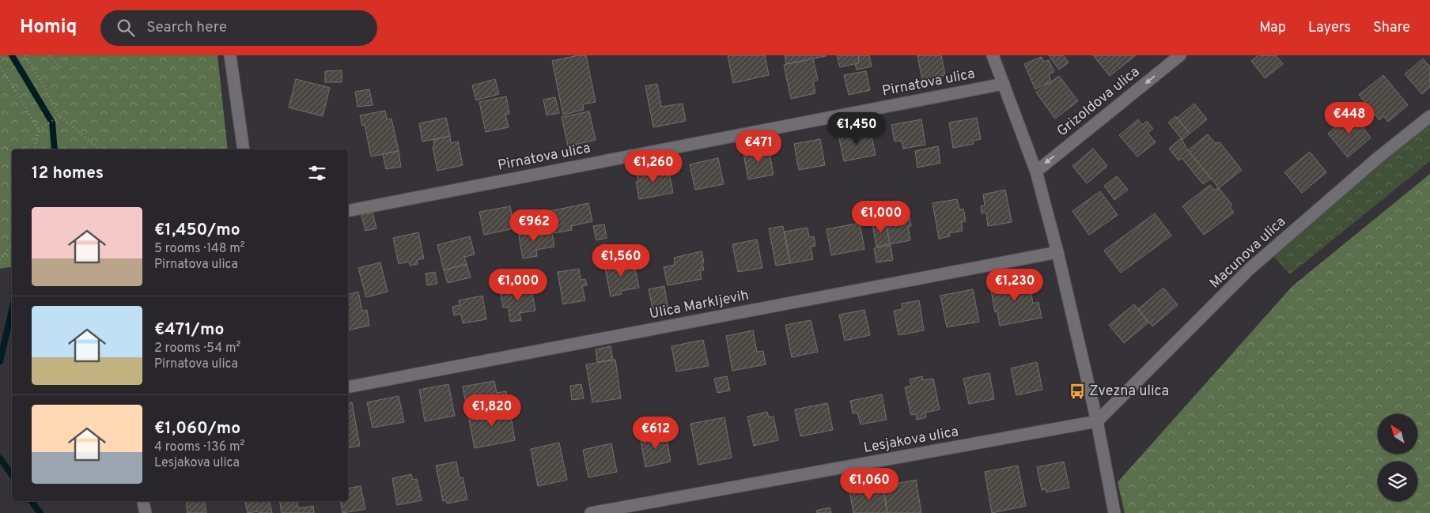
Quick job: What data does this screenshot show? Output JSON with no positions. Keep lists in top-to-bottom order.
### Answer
{
  "streets": {
    "street": [
      "Pirnatova ulica",
      "Grizoldova ulica",
      "Macunova ulica",
      "Ulica Markljevih",
      "Lesjakova ulica"
    ]
  },
  "crossings": [
    ["Macunova ulica", "Lesjakova ulica"]
  ],
  "one_way": ["Grizoldova ulica"],
  "places": {
    "bus stop": ["Zvezna ulica"]
  },
  "north": "top left",
  "page": {
    "header": "Homiq",
    "search": "Search here",
    "nav": ["Map", "Layers", "Share"],
    "price": [
      "€448",
      "€1,450",
      "€471",
      "€1,260",
      "€1,000",
      "€962",
      "€1,560",
      "€1,000",
      "€1,230",
      "€1,820",
      "€612",
      "€1,060"
    ],
    "heading": "12 homes",
    "list": [
      {
        "name": "€1,450/mo",
        "note": "5 rooms · 148 m² · Pirnatova ulica"
      },
      {
        "name": "€471/mo",
        "note": "2 rooms · 54 m² · Pirnatova ulica"
      },
      {
        "name": "€1,060/mo",
        "note": "4 rooms · 136 m² · Lesjakova ulica"
      }
    ]
  }
}
